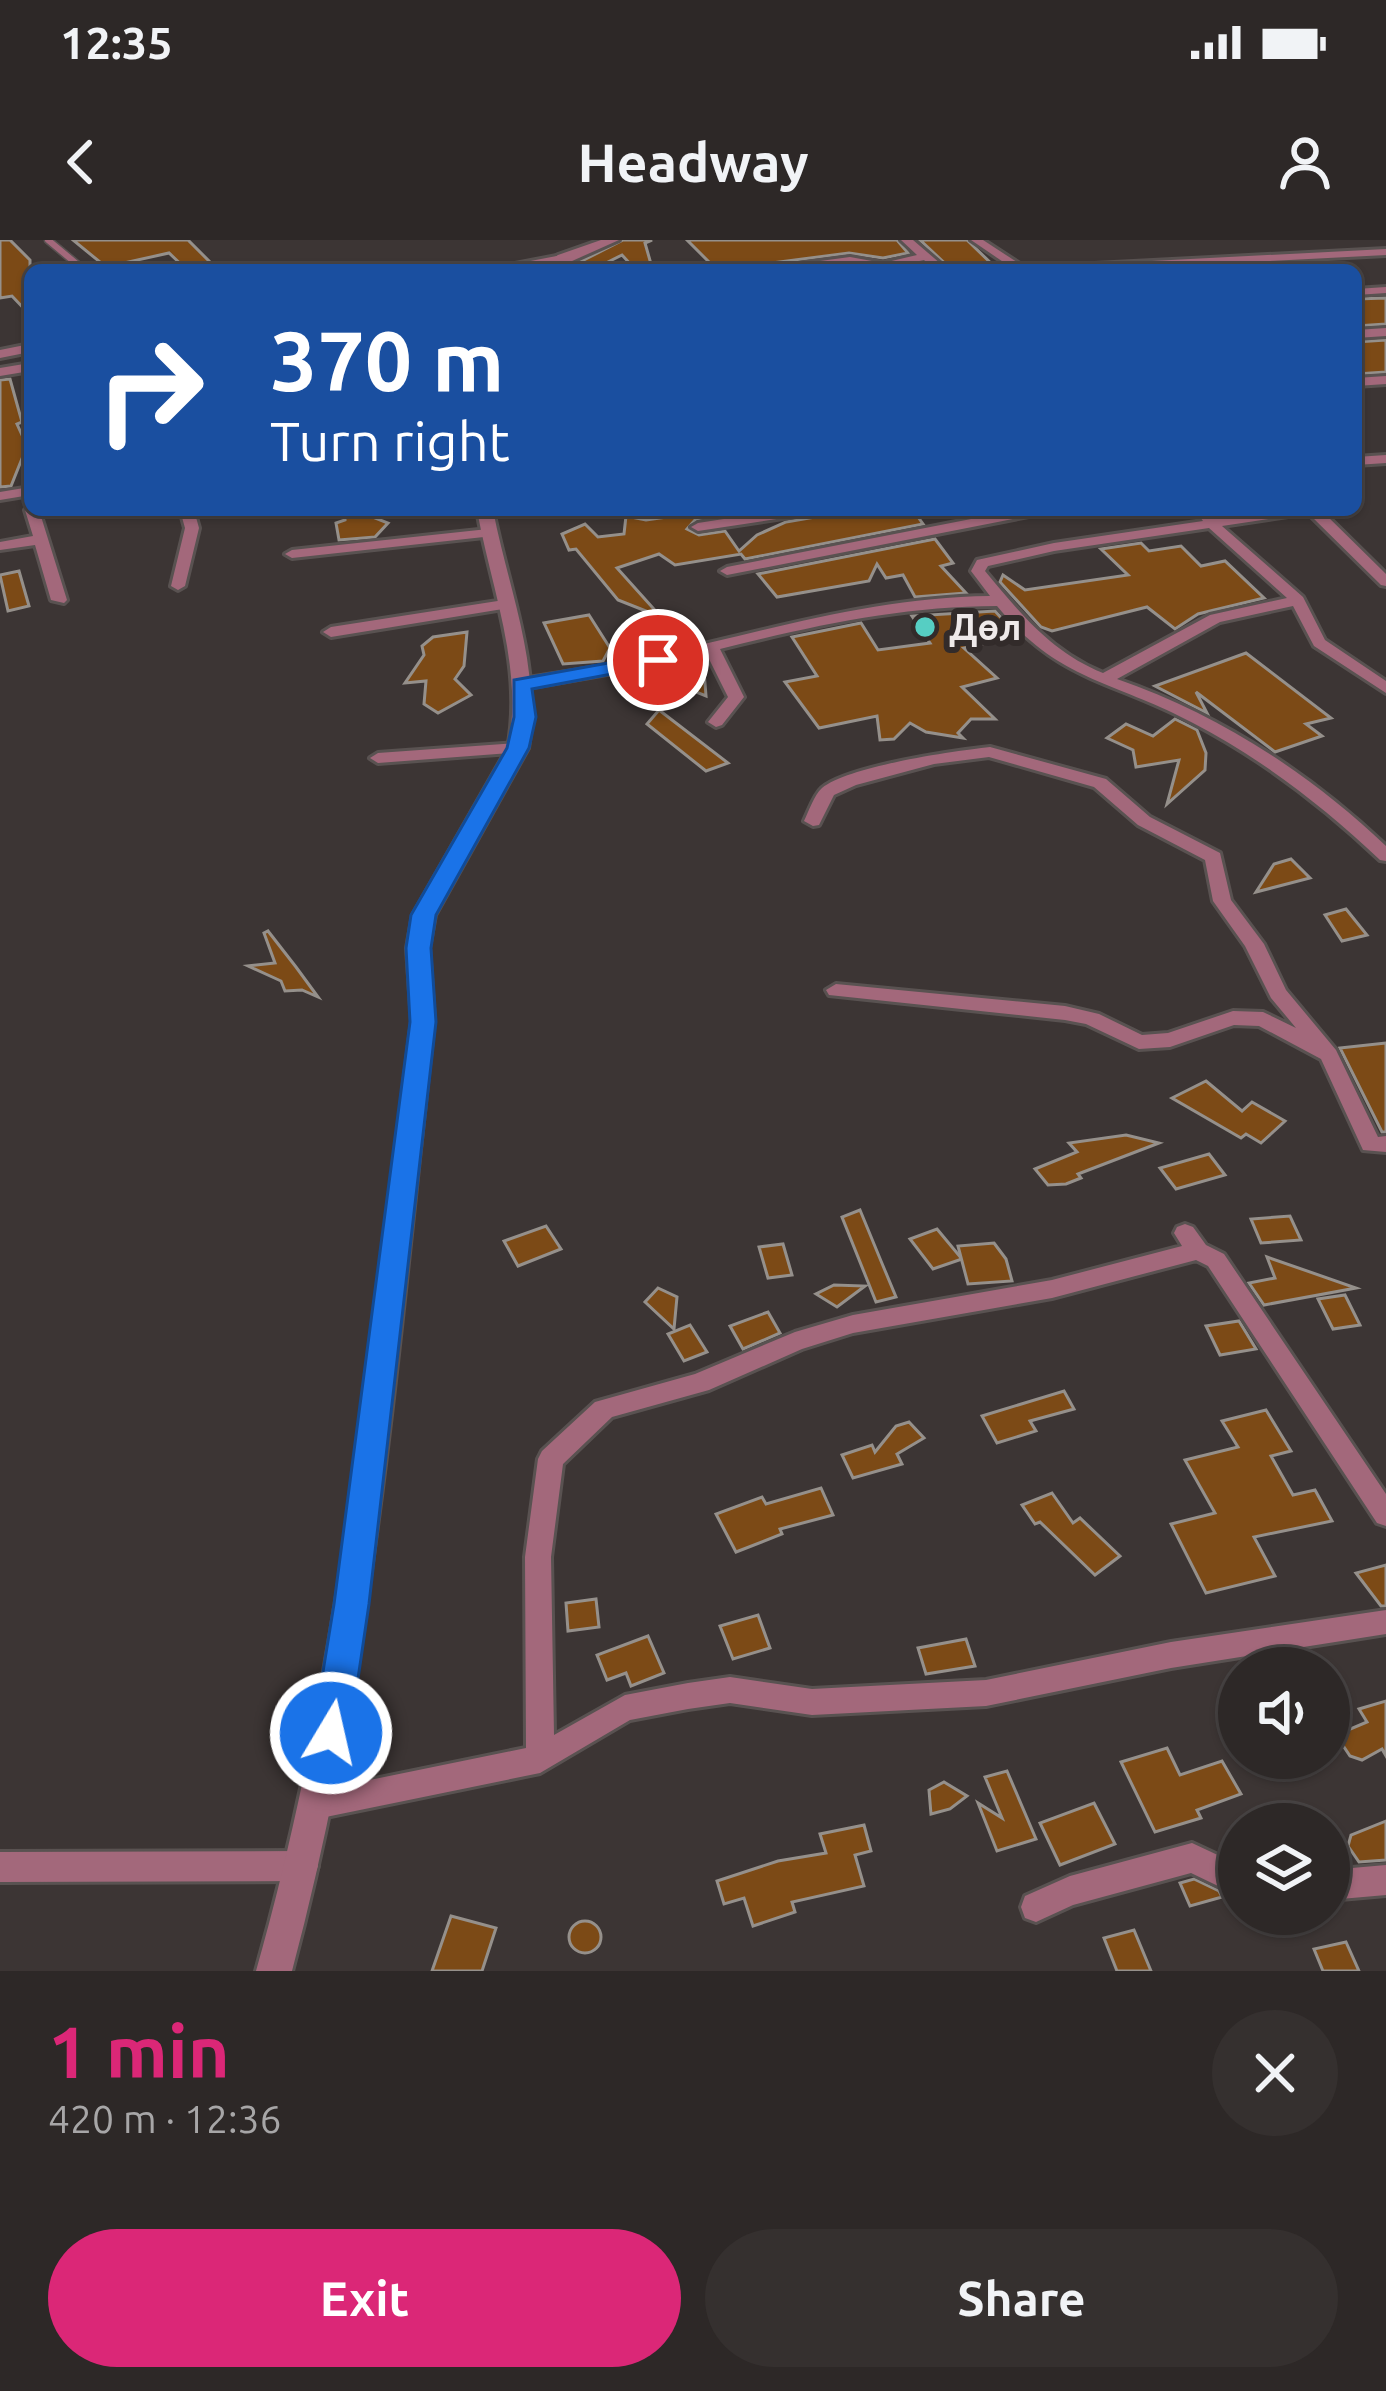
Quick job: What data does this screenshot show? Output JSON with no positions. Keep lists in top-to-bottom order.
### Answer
{
  "places": ["Дөл"],
  "page": {
    "status": "12:35",
    "header": "Headway",
    "turn": ["370 m", "Turn right"],
    "heading": ["1 min", "420 m · 12:36"],
    "buttons": ["Exit", "Share"]
  }
}
